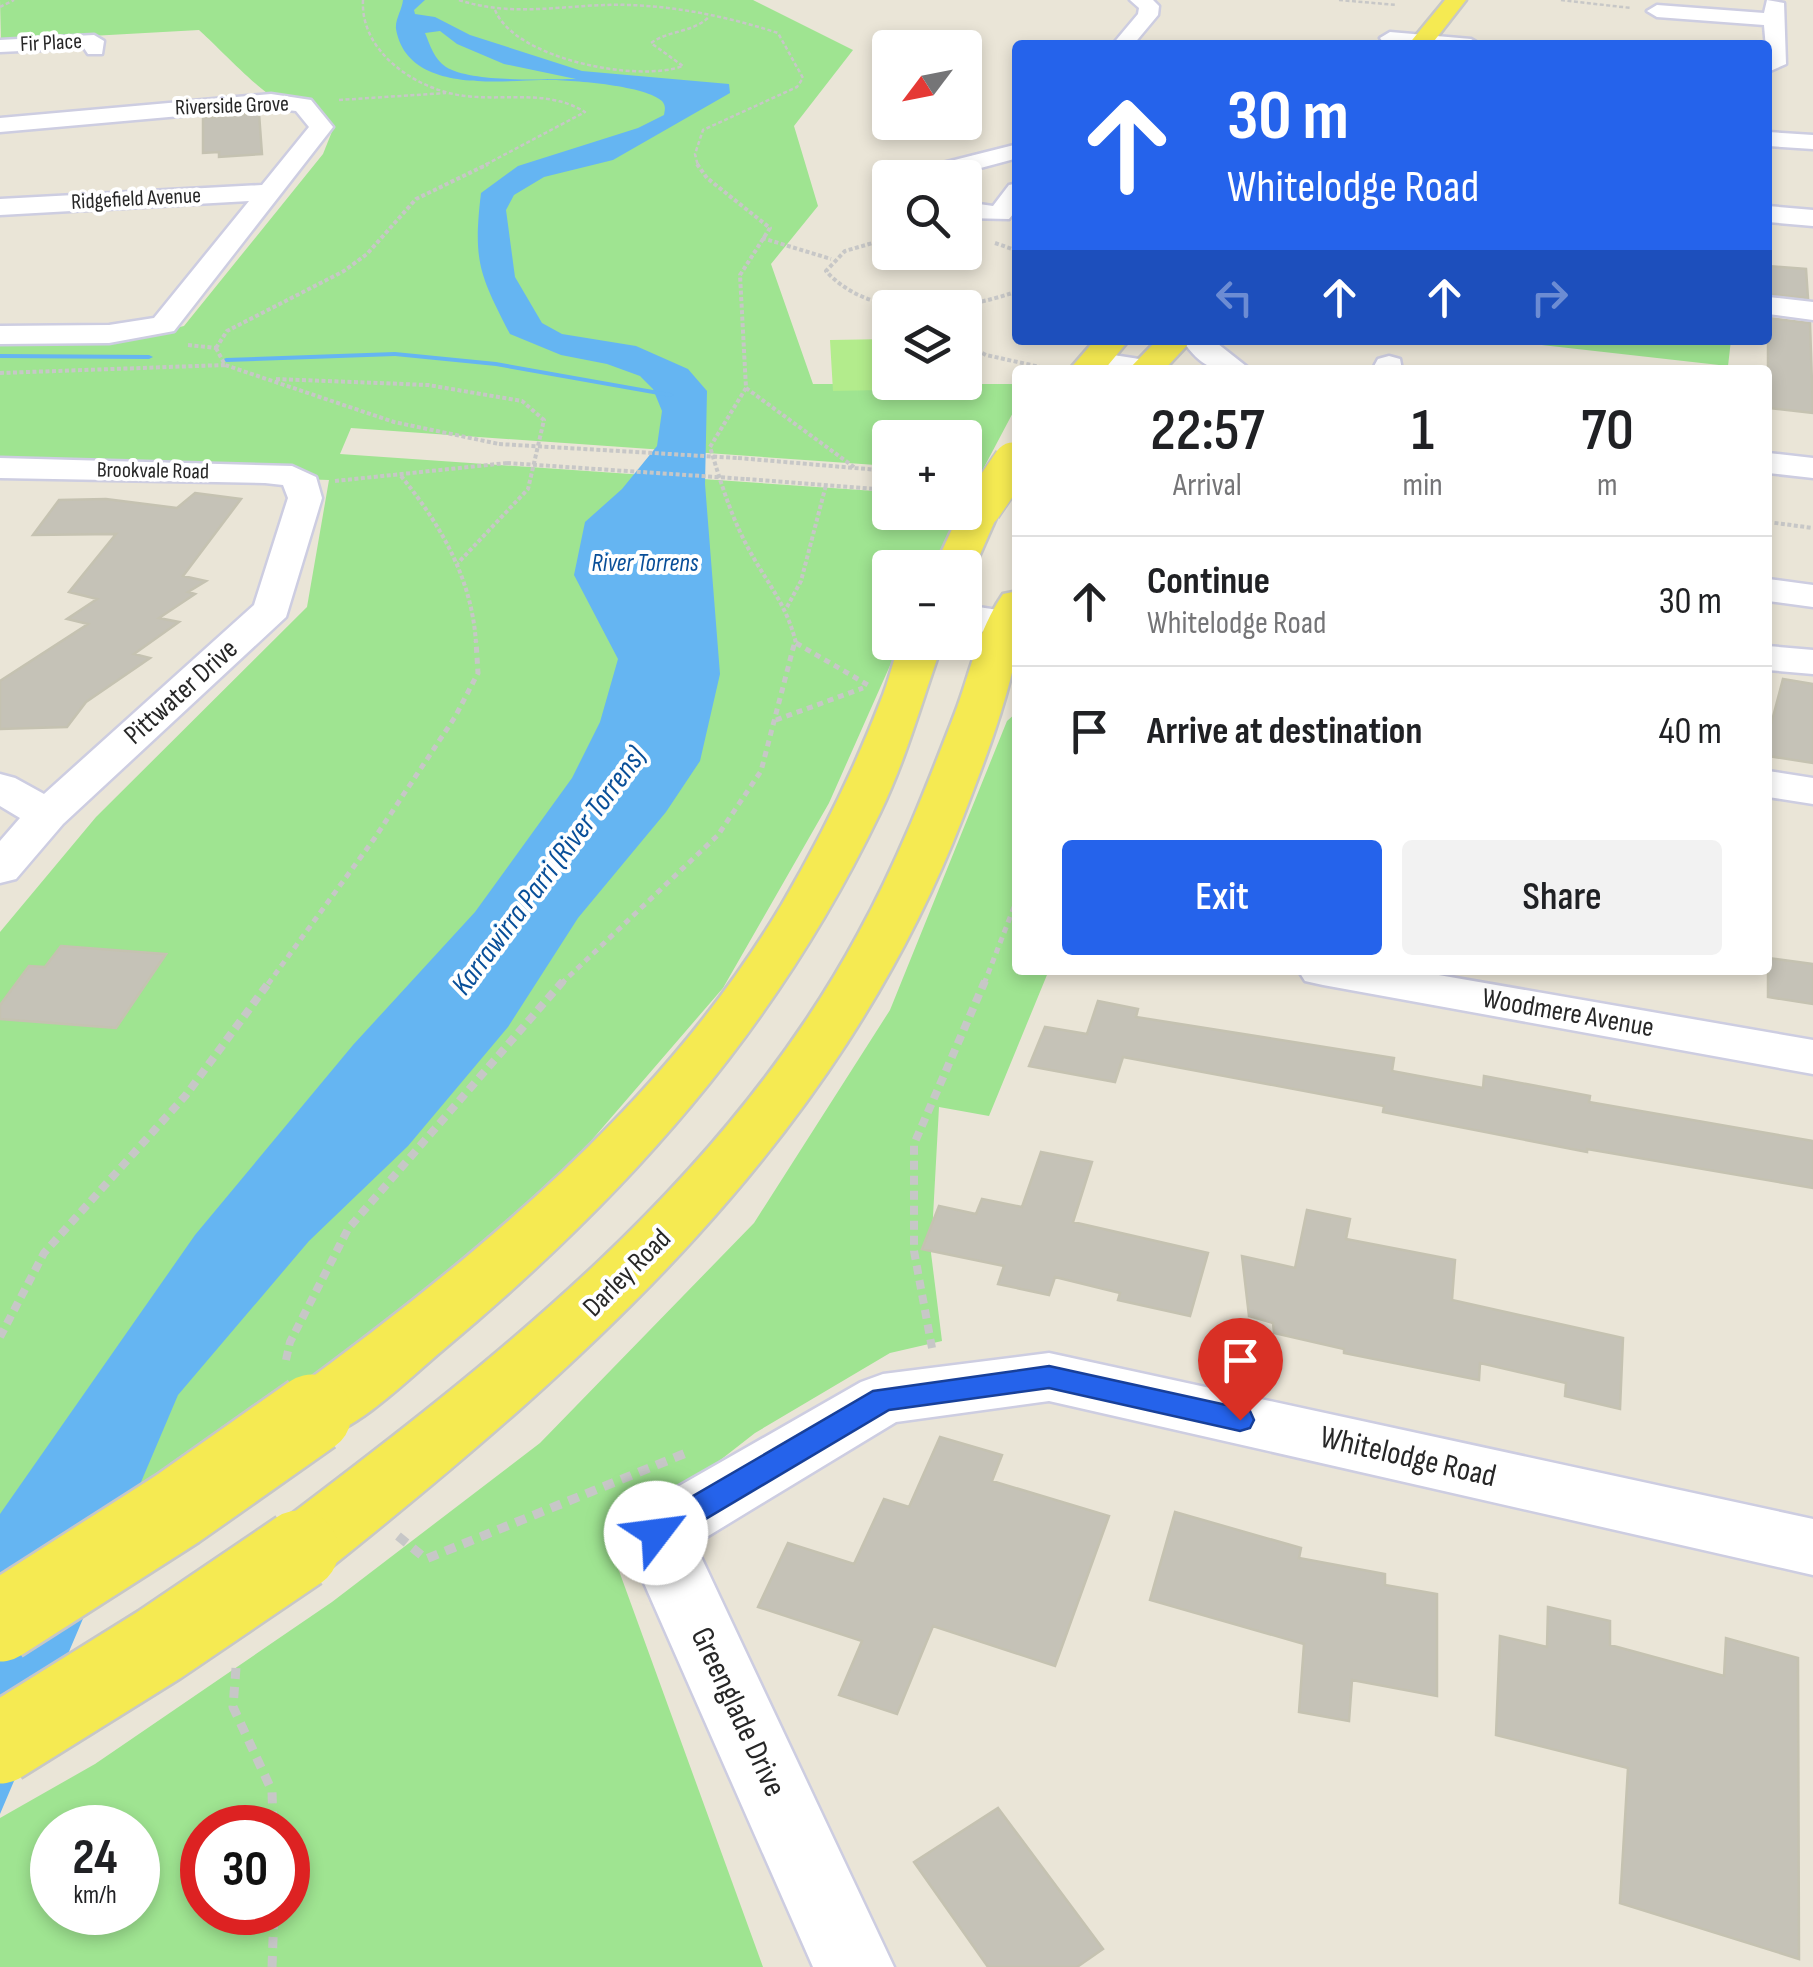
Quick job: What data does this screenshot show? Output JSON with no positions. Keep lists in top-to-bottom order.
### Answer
{
  "streets": {
    "main road": ["Darley Road"],
    "street": [
      "Fir Place",
      "Riverside Grove",
      "Ridgefield Avenue",
      "Brookvale Road",
      "Pittwater Drive",
      "Woodmere Avenue",
      "Whitelodge Road",
      "Greenglade Drive"
    ]
  },
  "crossings": [
    ["Riverside Grove", "Ridgefield Avenue"],
    ["Brookvale Road", "Pittwater Drive"],
    ["Whitelodge Road", "Greenglade Drive"]
  ],
  "water": ["River Torrens", "Karrawirra Parri (River Torrens)"],
  "north": "bottom left",
  "page": {
    "map_buttons": ["+", "−"],
    "turn": ["30 m", "Whitelodge Road"],
    "eta": [
      "22:57",
      "Arrival",
      "1",
      "min",
      "70",
      "m"
    ],
    "list": [
      {
        "name": "Continue",
        "note": "Whitelodge Road",
        "value": "30 m"
      },
      {
        "name": "Arrive at destination",
        "value": "40 m"
      }
    ],
    "buttons": ["Exit", "Share"],
    "speed": "24 km/h",
    "limit": "30"
  }
}
